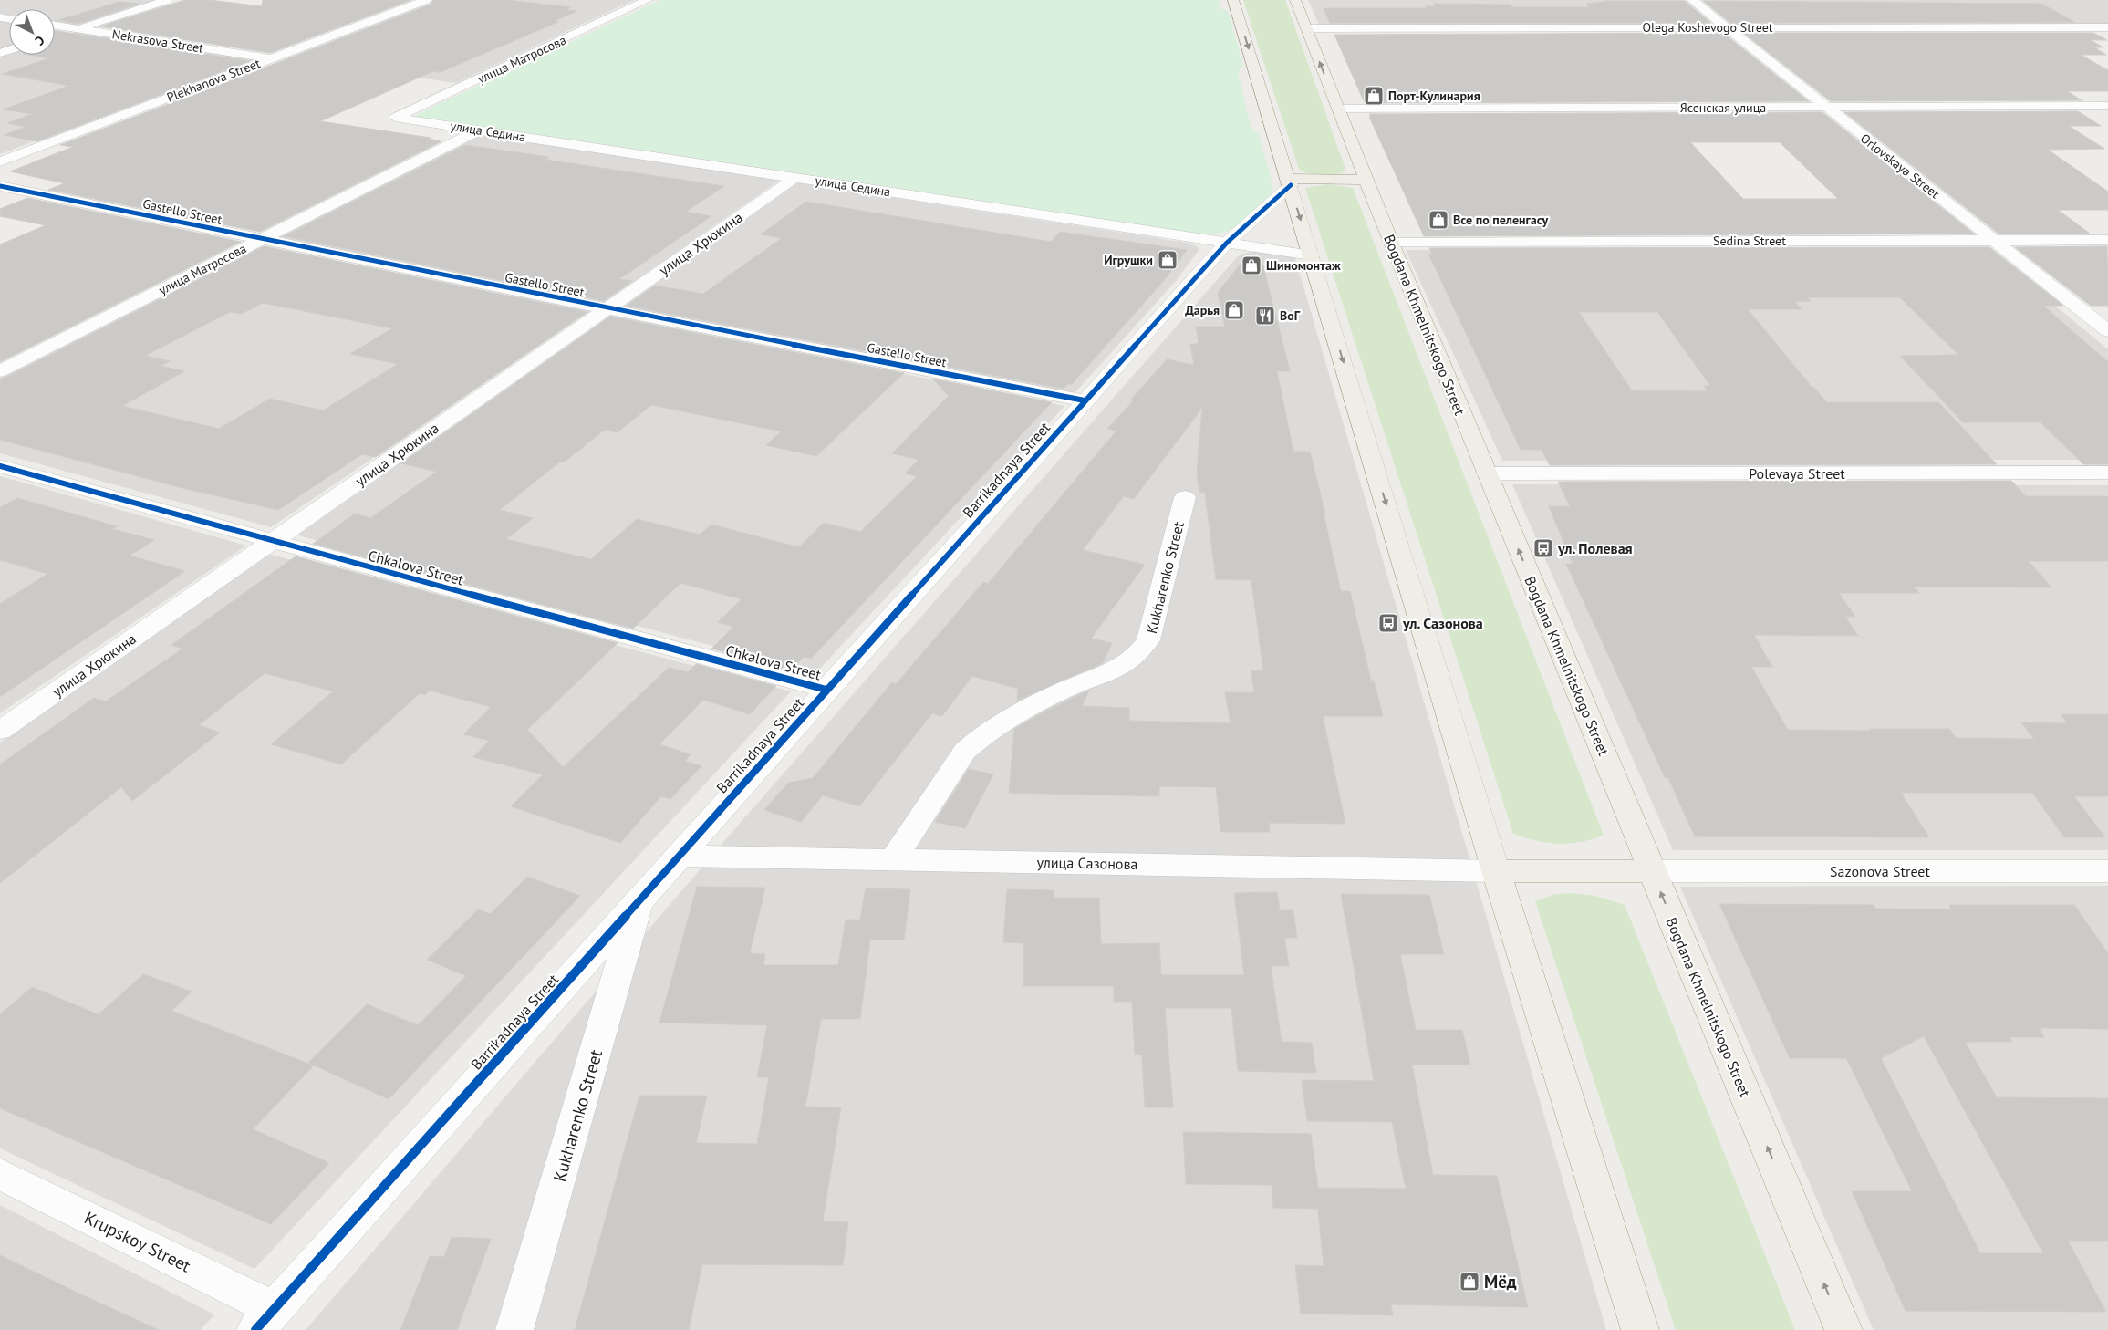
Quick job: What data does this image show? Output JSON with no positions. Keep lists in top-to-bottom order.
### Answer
{
  "streets": {
    "main road": ["Bogdana Khmelnitskogo Street"],
    "street": [
      "Olega Koshevogo Street",
      "Nekrasova Street",
      "улица Матросова",
      "Plekhanova Street",
      "Ясенская улица",
      "улица Седина",
      "Orlovskaya Street",
      "Gastello Street",
      "Sedina Street",
      "улица Хрюкина",
      "Barrikadnaya Street",
      "Polevaya Street",
      "Chkalova Street",
      "Kukharenko Street",
      "улица Сазонова",
      "Sazonova Street",
      "Krupskoy Street"
    ]
  },
  "crossings": [
    ["Olega Koshevogo Street", "Orlovskaya Street"],
    ["Olega Koshevogo Street", "Bogdana Khmelnitskogo Street"],
    ["Nekrasova Street", "Plekhanova Street"],
    ["улица Матросова", "улица Седина"],
    ["улица Матросова", "Gastello Street"],
    ["Ясенская улица", "Orlovskaya Street"],
    ["Ясенская улица", "Bogdana Khmelnitskogo Street"],
    ["улица Седина", "улица Хрюкина"],
    ["улица Седина", "Barrikadnaya Street"],
    ["Orlovskaya Street", "Sedina Street"],
    ["Gastello Street", "улица Хрюкина"],
    ["Gastello Street", "Barrikadnaya Street"],
    ["Sedina Street", "Bogdana Khmelnitskogo Street"],
    ["улица Хрюкина", "Chkalova Street"],
    ["Bogdana Khmelnitskogo Street", "Polevaya Street"],
    ["Bogdana Khmelnitskogo Street", "Sazonova Street"],
    ["Barrikadnaya Street", "Chkalova Street"],
    ["Barrikadnaya Street", "Kukharenko Street"],
    ["Barrikadnaya Street", "улица Сазонова"],
    ["Barrikadnaya Street", "Krupskoy Street"],
    ["Kukharenko Street", "улица Сазонова"]
  ],
  "places": {
    "shop": [
      "Порт-Кулинария",
      "Все по пеленгасу",
      "Игрушки",
      "Шиномонтаж",
      "Дарья",
      "Мёд"
    ],
    "restaurant": ["ВоГ"],
    "bus stop": ["ул. Полевая", "ул. Сазонова"]
  },
  "north": "bottom right"
}
